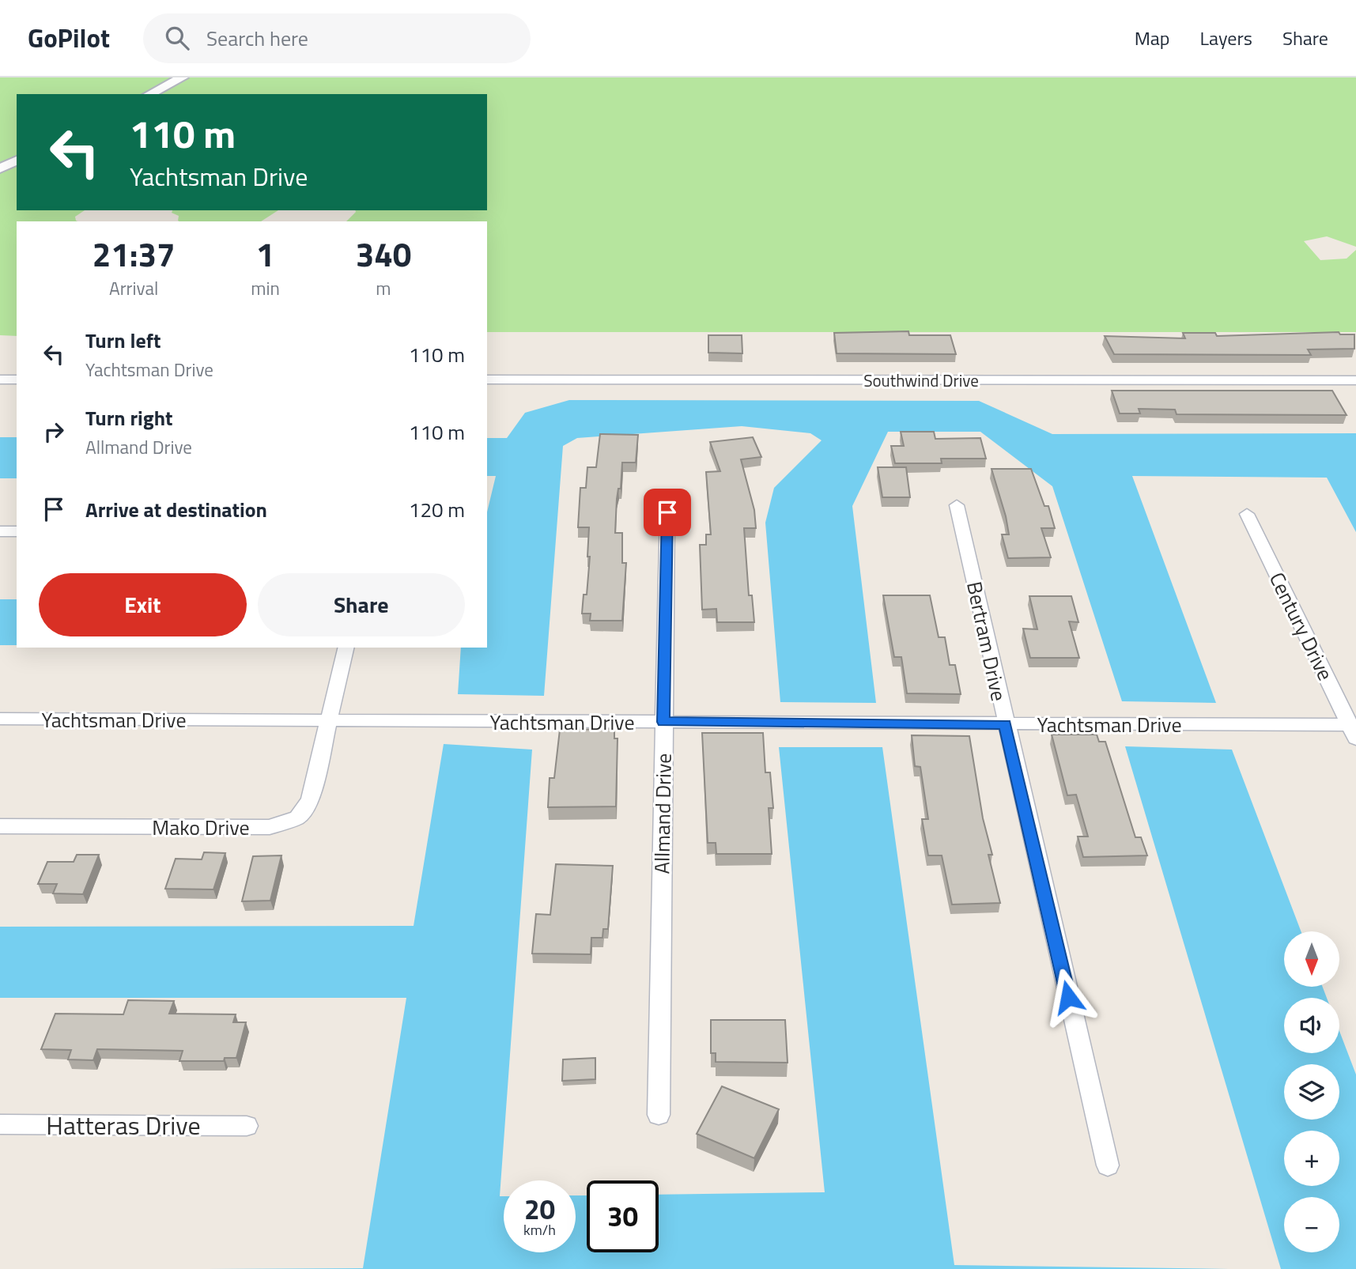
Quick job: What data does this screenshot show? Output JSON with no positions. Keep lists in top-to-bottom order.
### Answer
{
  "streets": {
    "street": [
      "Southwind Drive",
      "Century Drive",
      "Bertram Drive",
      "Yachtsman Drive",
      "Allmand Drive",
      "Mako Drive",
      "Hatteras Drive"
    ]
  },
  "crossings": [
    ["Century Drive", "Yachtsman Drive"],
    ["Bertram Drive", "Yachtsman Drive"],
    ["Yachtsman Drive", "Allmand Drive"],
    ["Yachtsman Drive", "Mako Drive"]
  ],
  "north": "bottom",
  "page": {
    "header": "GoPilot",
    "search": "Search here",
    "nav": ["Map", "Layers", "Share"],
    "turn": ["110 m", "Yachtsman Drive"],
    "eta": [
      "21:37",
      "Arrival",
      "1",
      "min",
      "340",
      "m"
    ],
    "list": [
      {
        "name": "Turn left",
        "note": "Yachtsman Drive",
        "value": "110 m"
      },
      {
        "name": "Turn right",
        "note": "Allmand Drive",
        "value": "110 m"
      },
      {
        "name": "Arrive at destination",
        "value": "120 m"
      }
    ],
    "buttons": ["Exit", "Share"],
    "map_buttons": ["+", "−"],
    "speed": "20 km/h",
    "limit": "30"
  }
}
